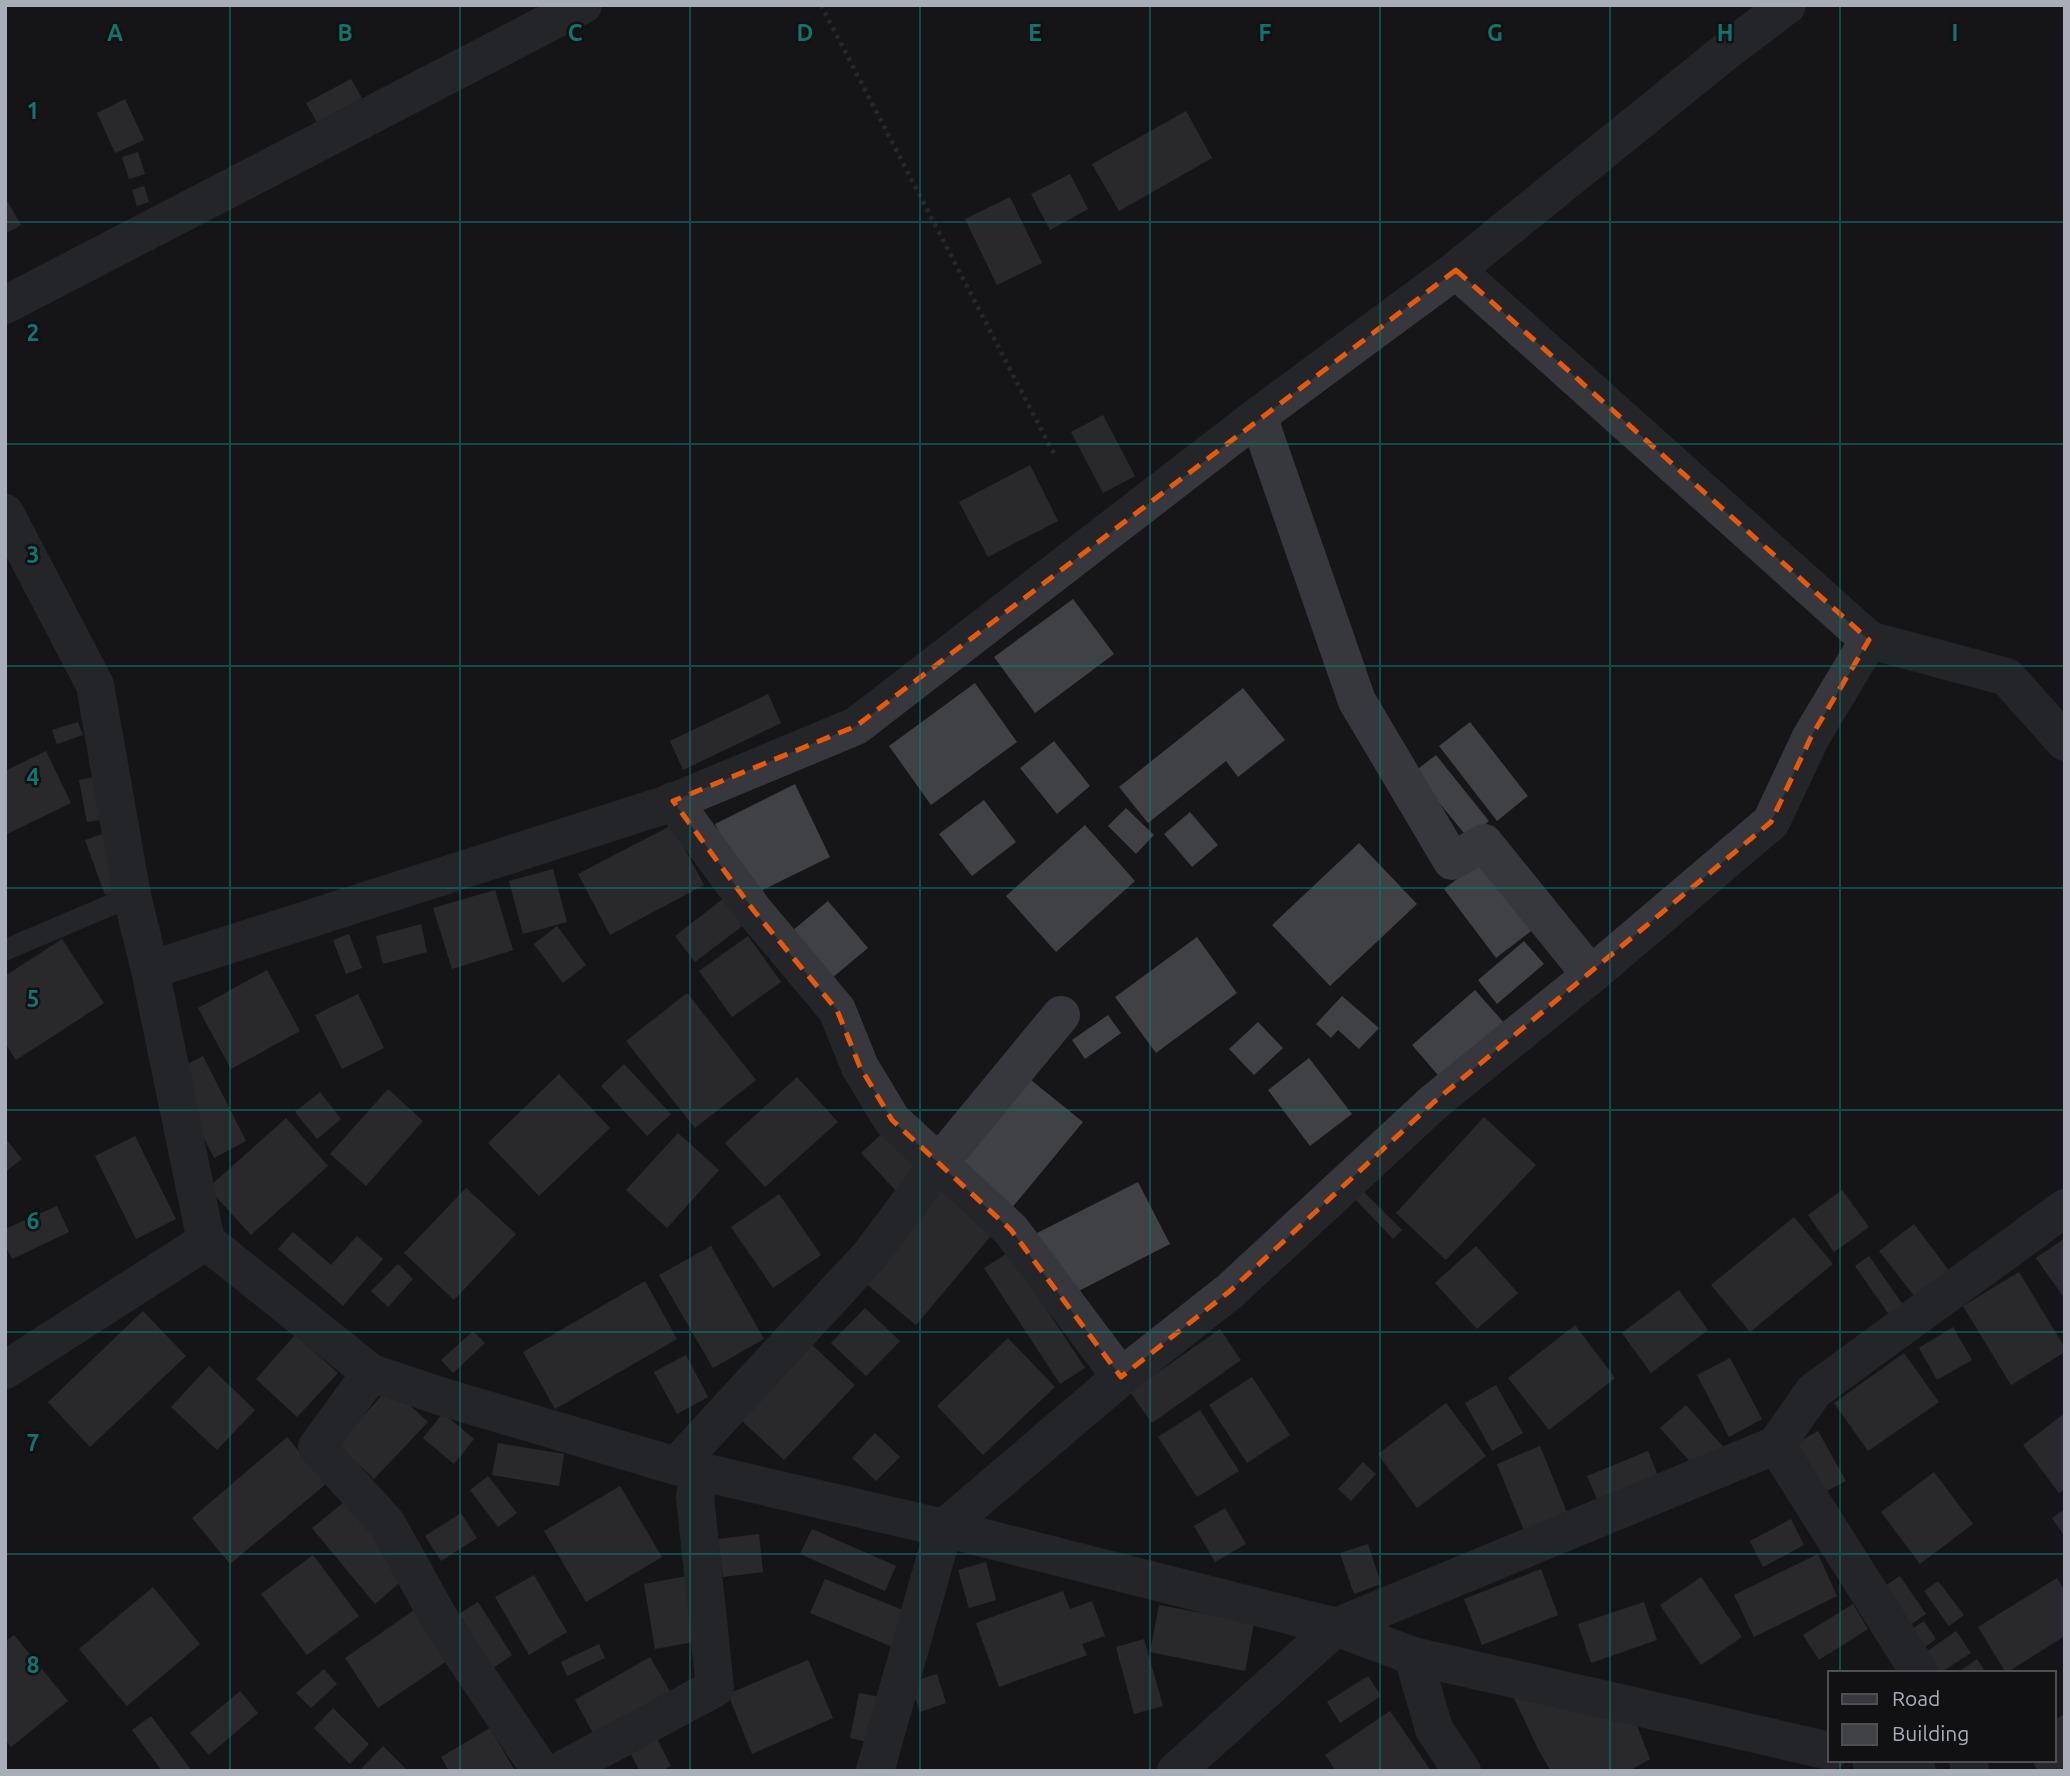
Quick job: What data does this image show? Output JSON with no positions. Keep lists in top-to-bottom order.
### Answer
{
  "legend": ["Road", "Building"],
  "grid": {
    "columns": [
      "A",
      "B",
      "C",
      "D",
      "E",
      "F",
      "G",
      "H",
      "I"
    ],
    "rows": [
      "1",
      "2",
      "3",
      "4",
      "5",
      "6",
      "7",
      "8"
    ]
  }
}
